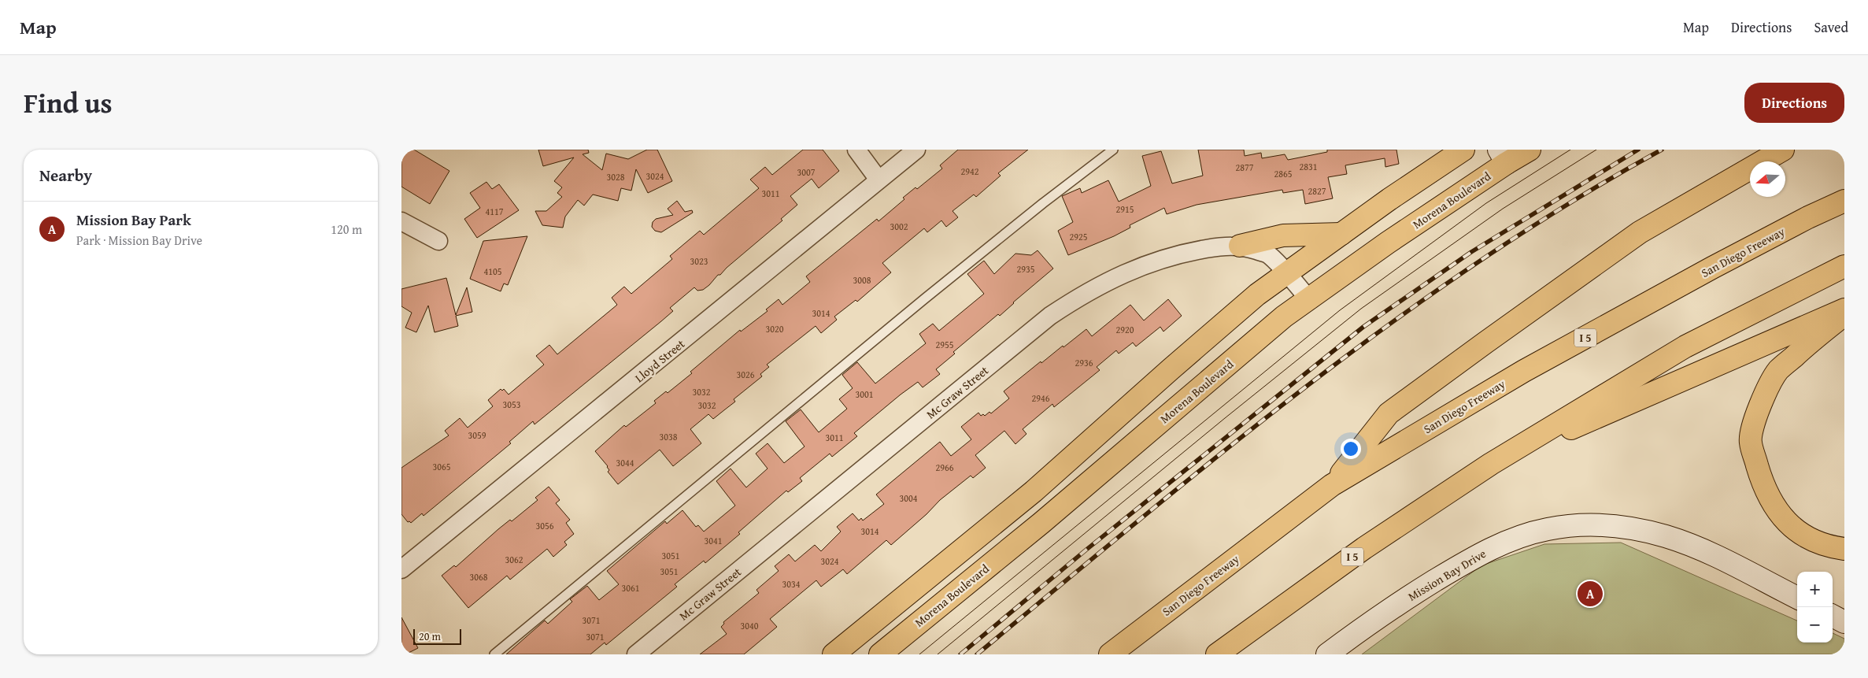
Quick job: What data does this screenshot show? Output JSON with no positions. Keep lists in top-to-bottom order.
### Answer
{
  "streets": {
    "main road": [
      "Morena Boulevard",
      "San Diego Freeway",
      "I 5",
      "Mission Bay Drive"
    ],
    "street": ["Lloyd Street", "Mc Graw Street"]
  },
  "crossings": [
    ["Morena Boulevard", "Mc Graw Street"]
  ],
  "house_numbers": [
    "2831",
    "2877",
    "2942",
    "3007",
    "2865",
    "3024",
    "3028",
    "2827",
    "3011",
    "2915",
    "4117",
    "3002",
    "2925",
    "3023",
    "2935",
    "4105",
    "3008",
    "3014",
    "3020",
    "2920",
    "2955",
    "2936",
    "3026",
    "3032",
    "3001",
    "2946",
    "3053",
    "3032",
    "3059",
    "3038",
    "3011",
    "3044",
    "3065",
    "2966",
    "3004",
    "3056",
    "3014",
    "3041",
    "3051",
    "3062",
    "3024",
    "3051",
    "3068",
    "3034",
    "3061",
    "3071",
    "3040",
    "3071"
  ],
  "scale_bar": "20 m",
  "north": "left",
  "page": {
    "header": "Map",
    "nav": ["Map", "Directions", "Saved"],
    "title": "Find us",
    "buttons": "Directions",
    "heading": "Nearby",
    "list": [
      {
        "mark": "A",
        "name": "Mission Bay Park",
        "note": "Park · Mission Bay Drive",
        "value": "120 m"
      }
    ],
    "map_buttons": ["+", "−"],
    "pins": "A",
    "scale": "20 m"
  }
}
